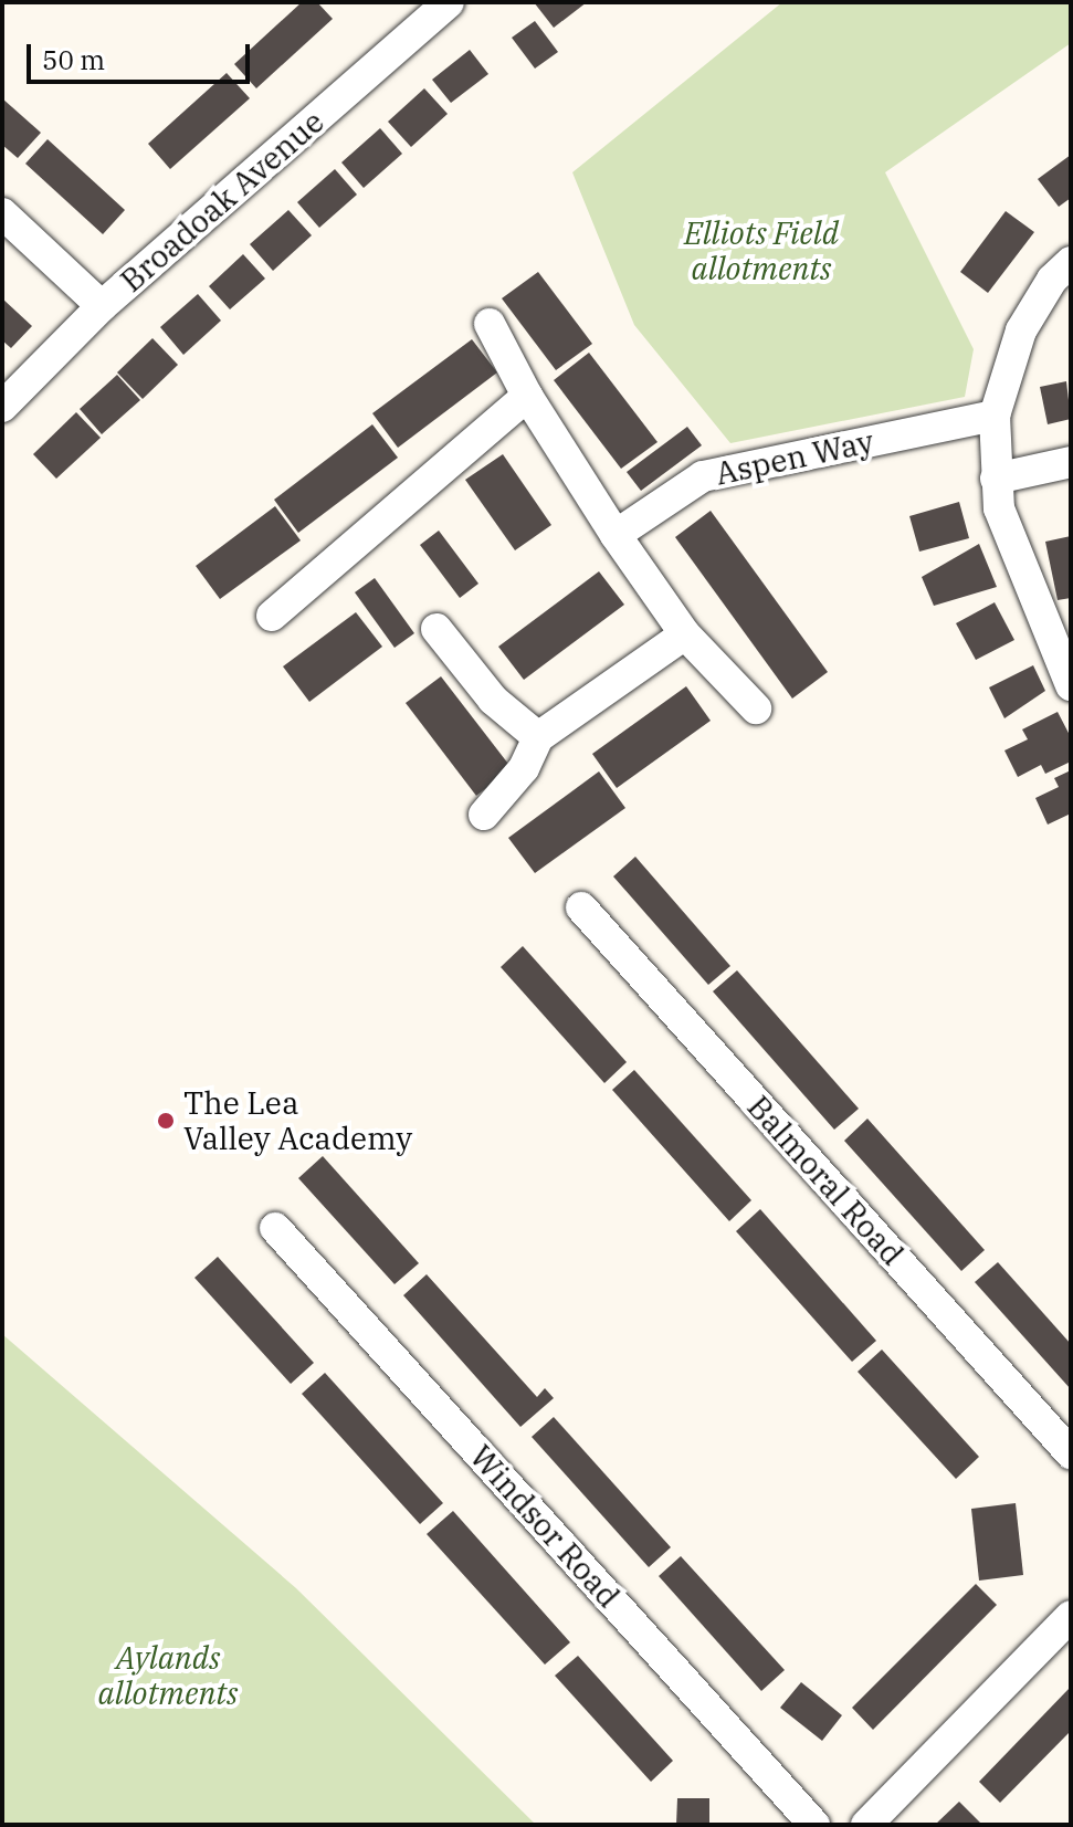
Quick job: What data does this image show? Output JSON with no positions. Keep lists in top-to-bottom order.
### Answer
{
  "streets": {
    "street": [
      "Broadoak Avenue",
      "Aspen Way",
      "Balmoral Road",
      "Windsor Road"
    ]
  },
  "parks": ["Elliots Field allotments", "Aylands allotments"],
  "places": ["The Lea Valley Academy"],
  "scale_bar": "50 m"
}
